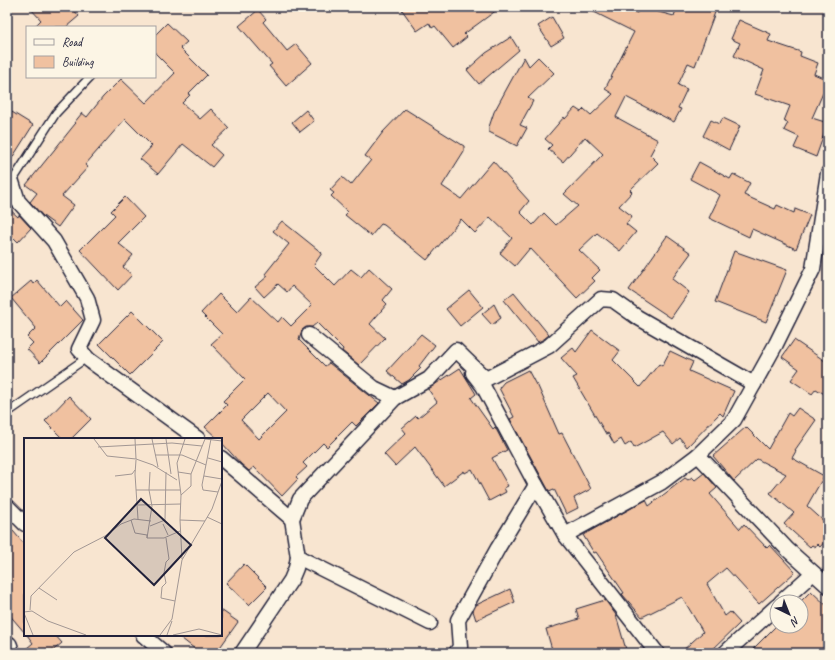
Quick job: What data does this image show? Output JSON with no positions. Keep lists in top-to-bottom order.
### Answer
{
  "legend": ["Road", "Building"],
  "north": "bottom right"
}
